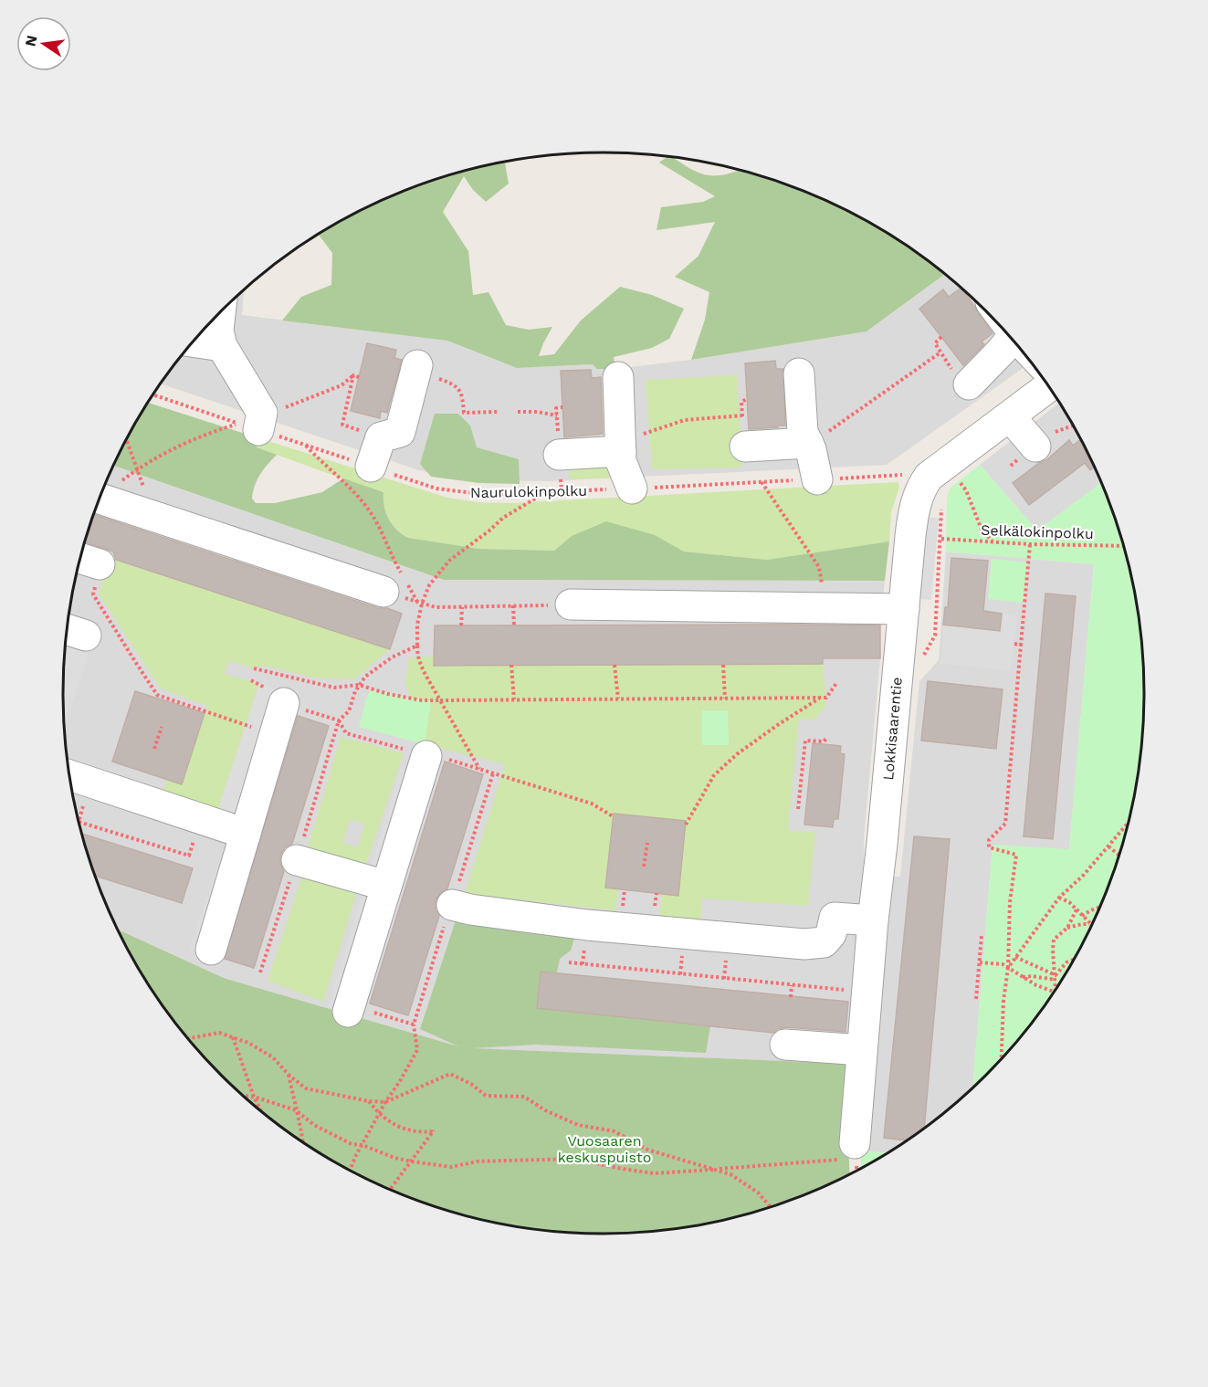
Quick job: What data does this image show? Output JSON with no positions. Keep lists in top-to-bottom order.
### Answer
{
  "streets": {
    "street": ["Lokkisaarentie"],
    "path": ["Naurulokinpolku", "Selkälokinpolku"]
  },
  "crossings": [
    ["Naurulokinpolku", "Lokkisaarentie"]
  ],
  "parks": ["Vuosaaren keskuspuisto"],
  "north": "left"
}
